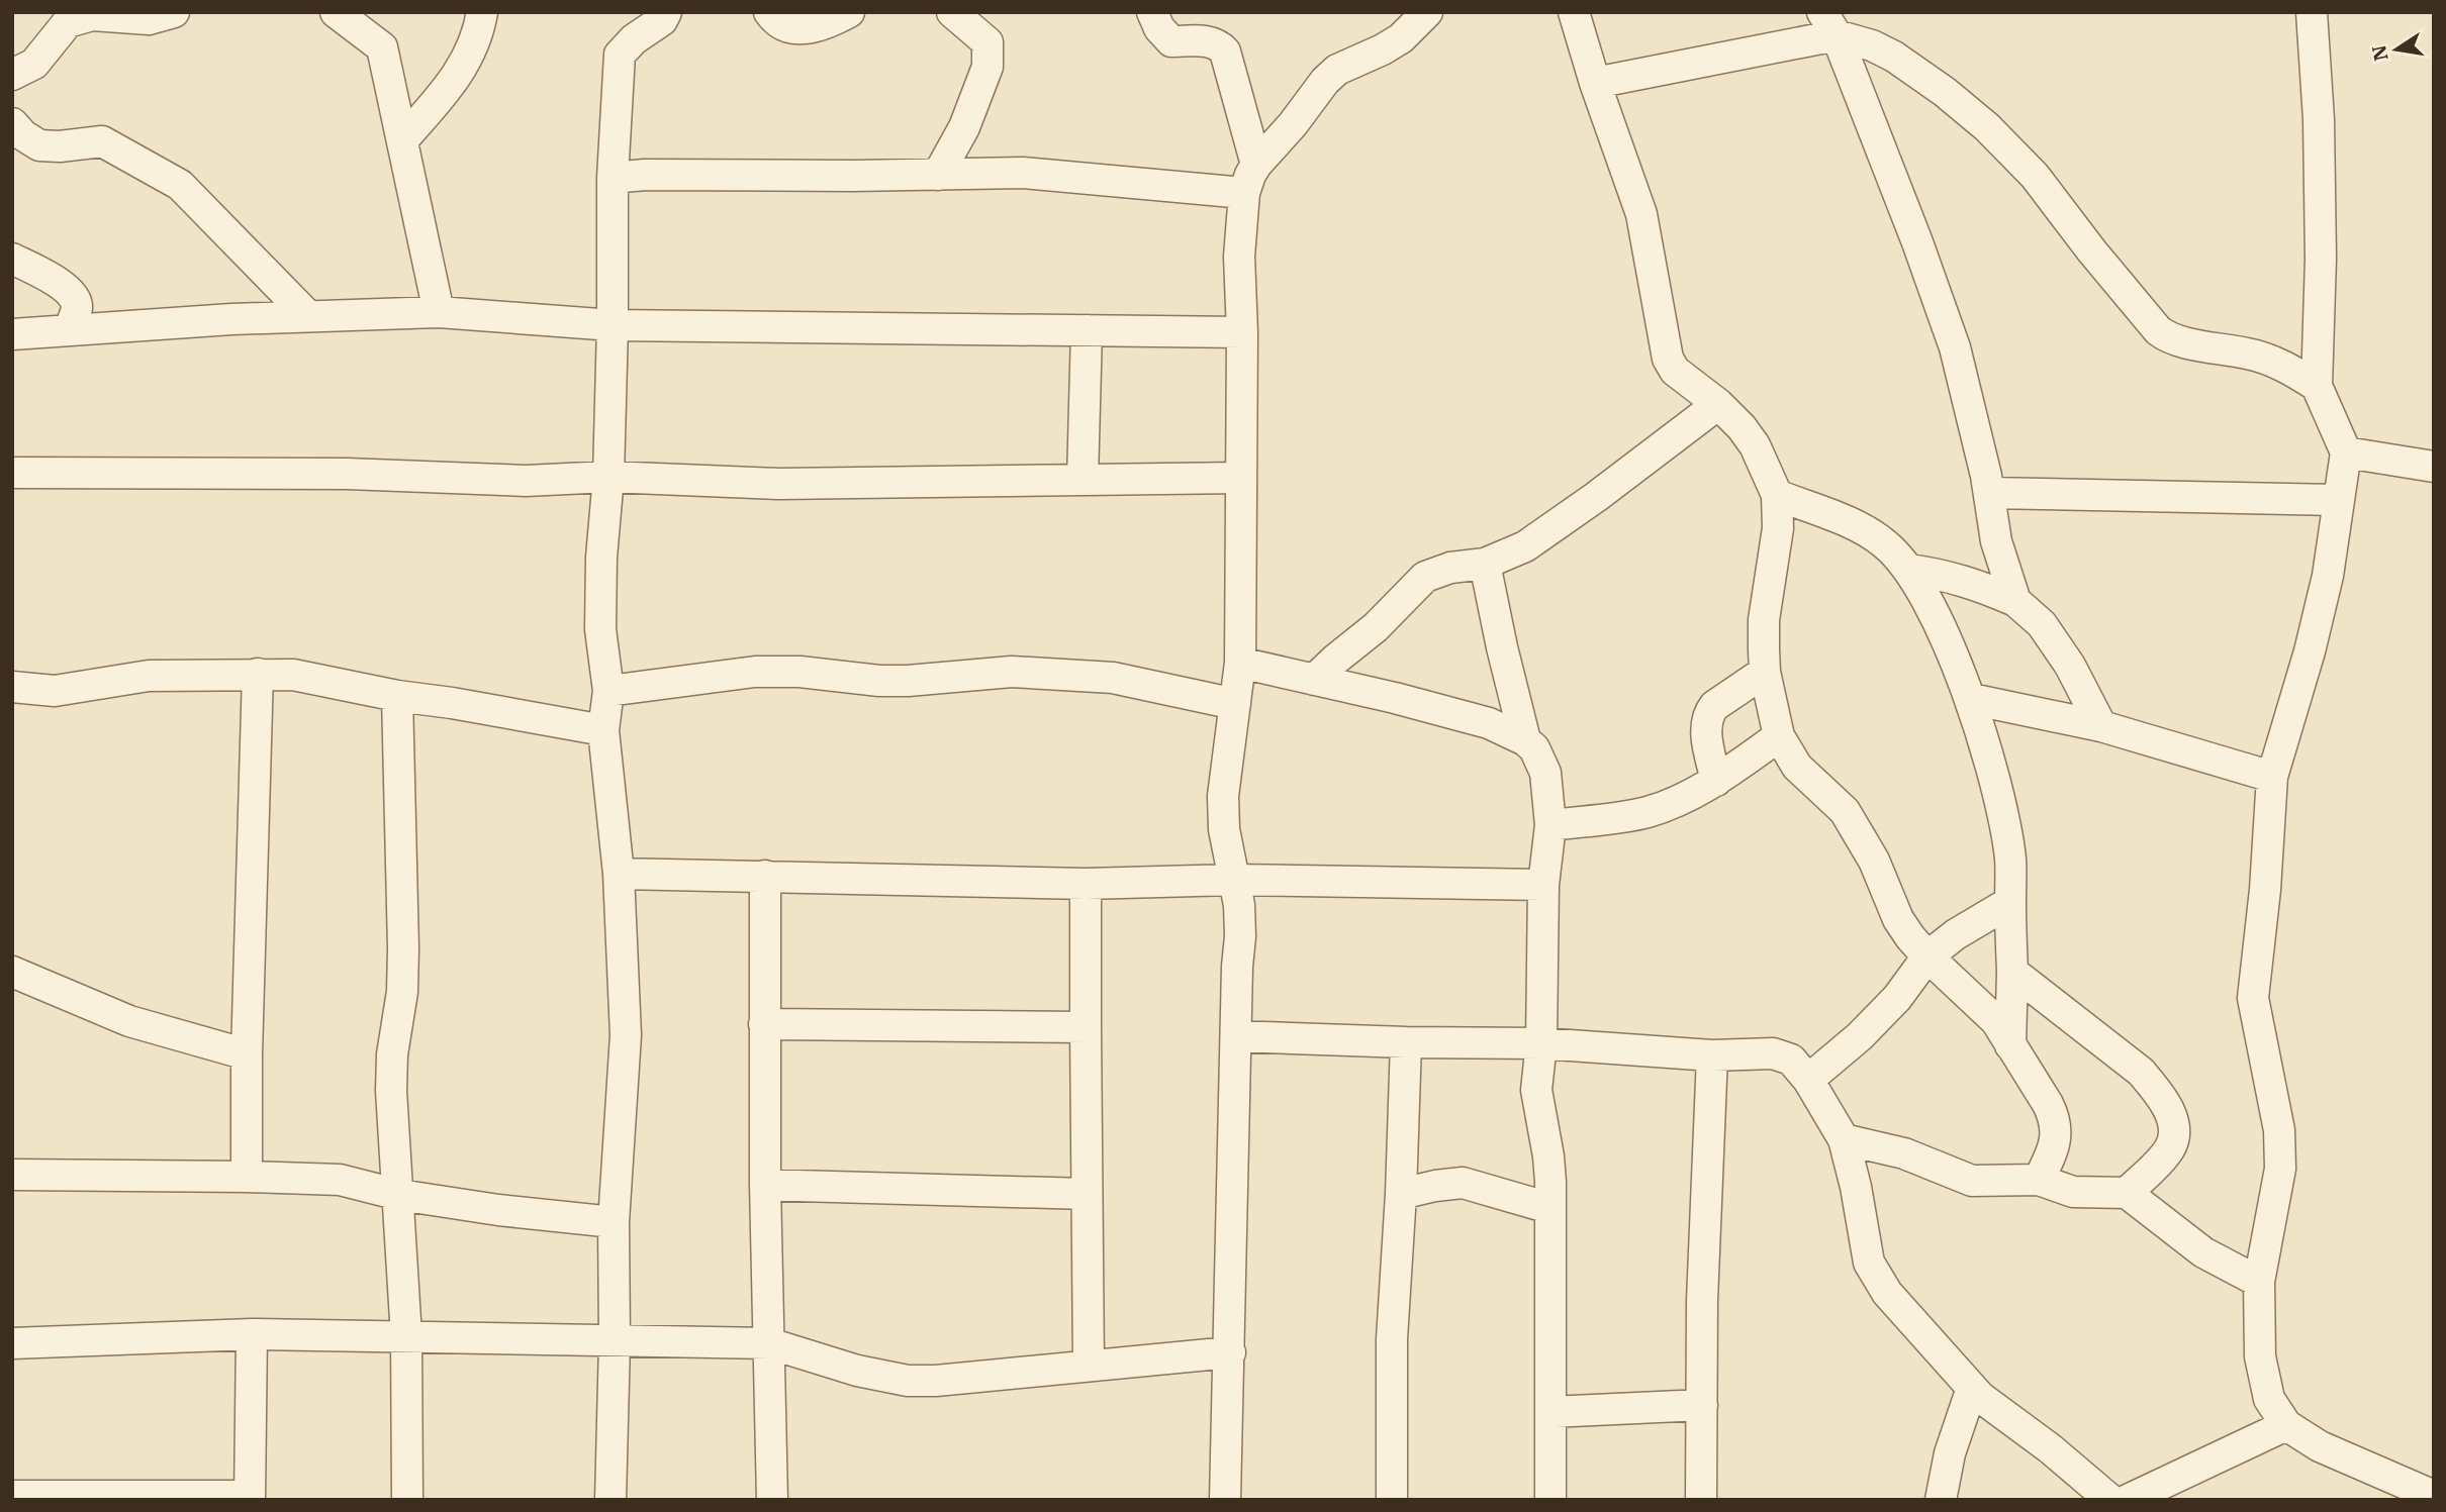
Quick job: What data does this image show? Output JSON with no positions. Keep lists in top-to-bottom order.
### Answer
{
  "north": "left"
}
